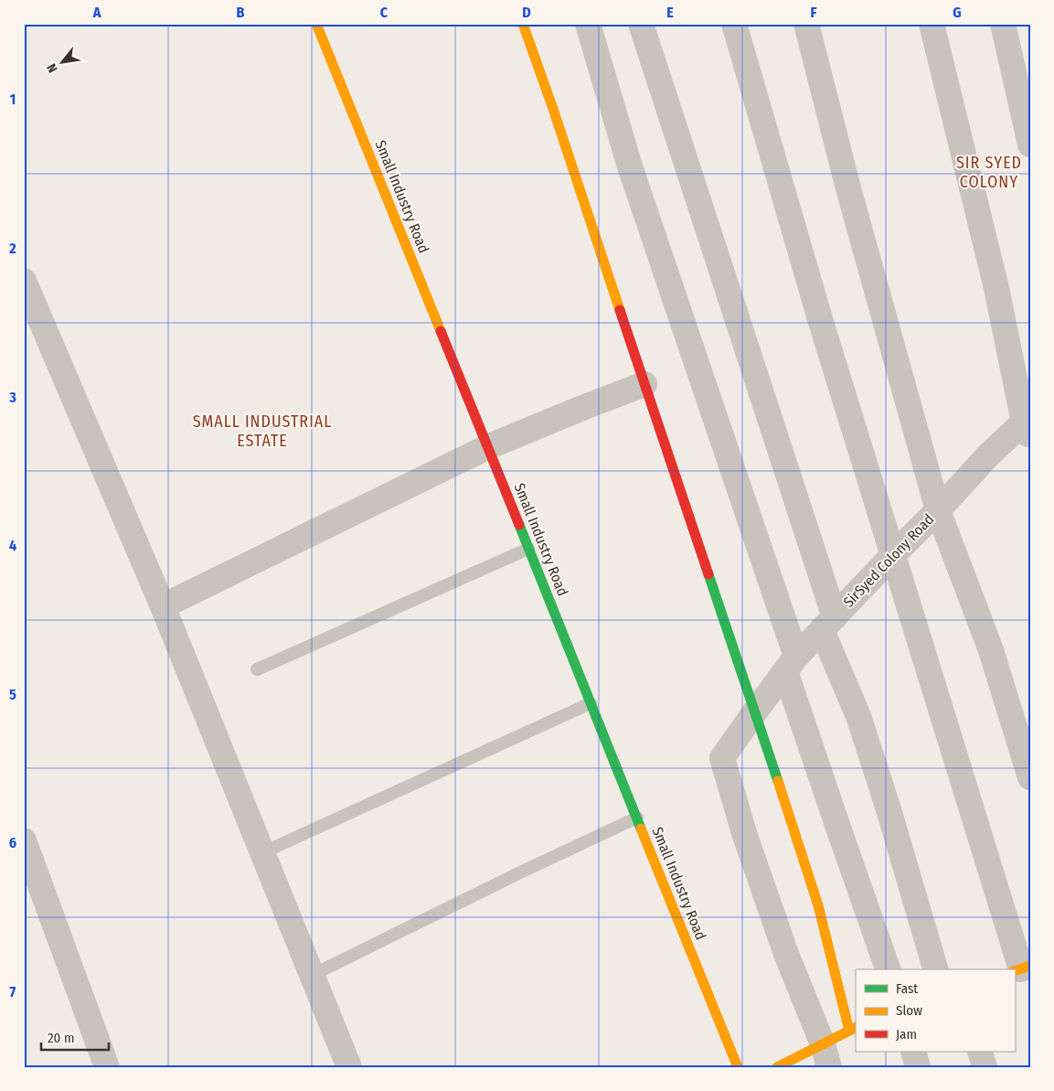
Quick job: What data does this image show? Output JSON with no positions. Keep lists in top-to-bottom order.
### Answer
{
  "streets": {
    "street": ["Small Industry Road", "SirSyed Colony Road"]
  },
  "districts": ["SIR SYED COLONY", "SMALL INDUSTRIAL ESTATE"],
  "legend": ["Fast", "Slow", "Jam"],
  "scale_bar": "20 m",
  "north": "bottom left",
  "grid": {
    "columns": [
      "A",
      "B",
      "C",
      "D",
      "E",
      "F",
      "G"
    ],
    "rows": [
      "1",
      "2",
      "3",
      "4",
      "5",
      "6",
      "7"
    ]
  }
}
